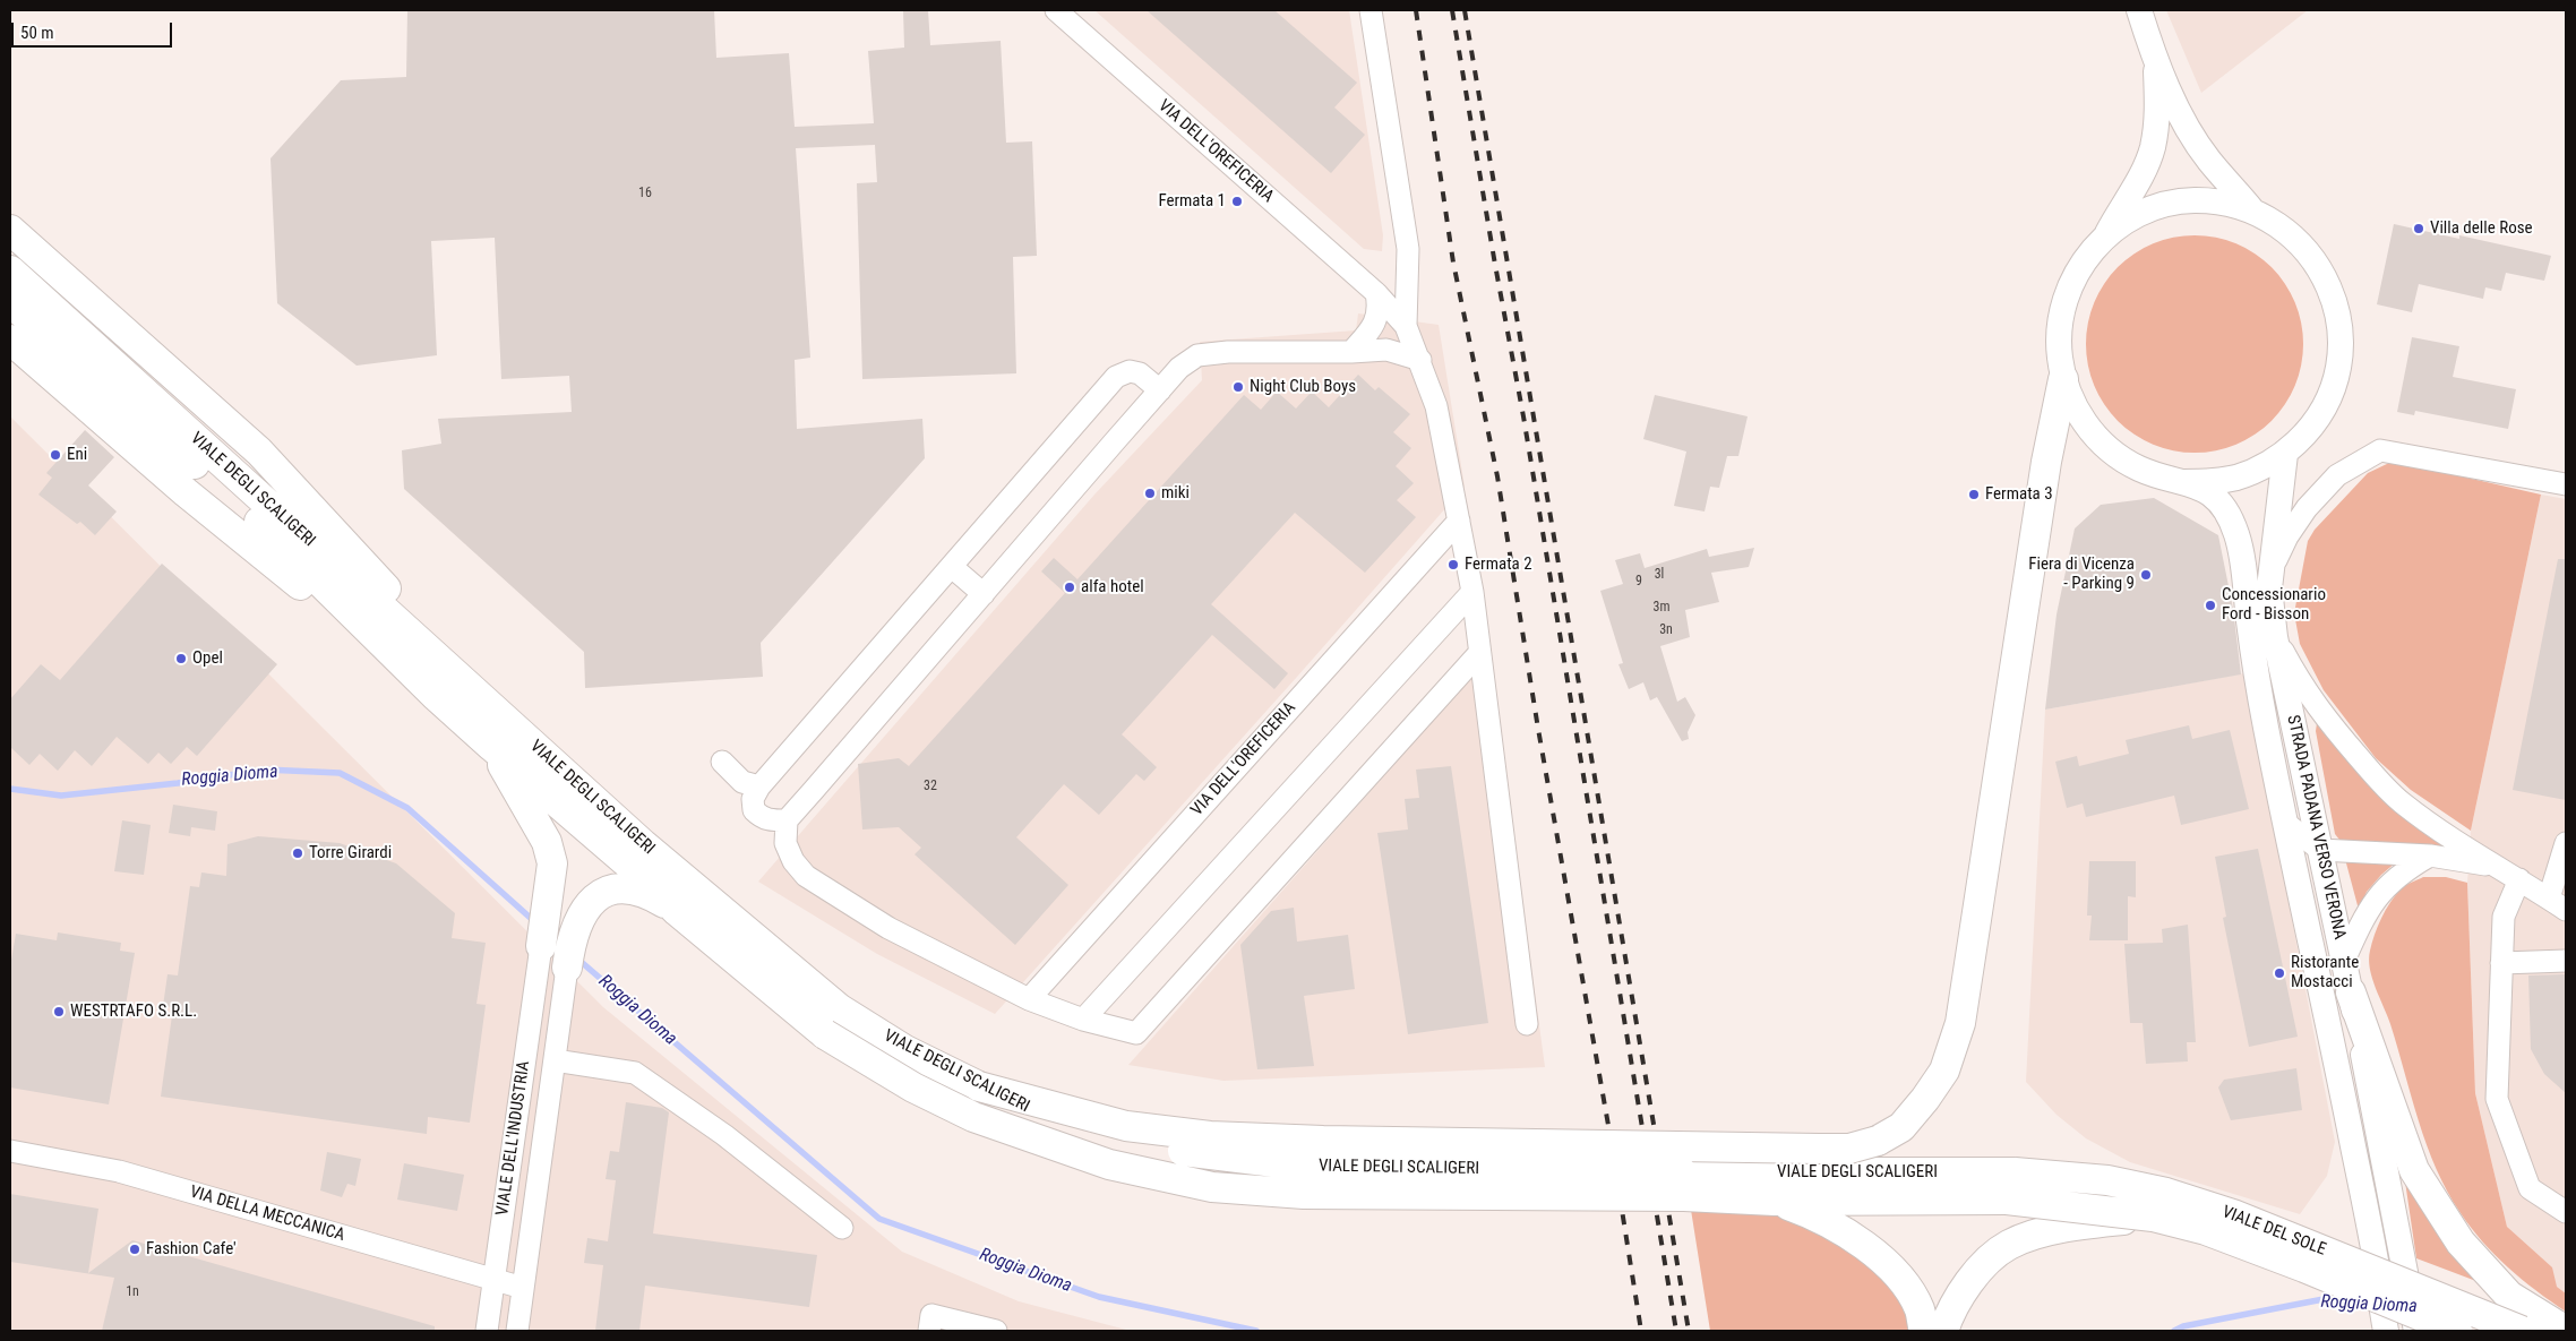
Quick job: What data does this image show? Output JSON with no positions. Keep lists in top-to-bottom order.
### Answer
{
  "streets": {
    "highway": ["VIALE DEGLI SCALIGERI", "VIALE DEL SOLE"],
    "main road": ["STRADA PADANA VERSO VERONA"],
    "street": ["VIA DELL'OREFICERIA", "VIALE DELL'INDUSTRIA", "VIA DELLA MECCANICA"]
  },
  "crossings": [
    ["VIALE DEGLI SCALIGERI", "VIALE DEL SOLE"],
    ["VIALE DELL'INDUSTRIA", "VIA DELLA MECCANICA"]
  ],
  "water": ["Roggia Dioma"],
  "places": [
    "Fermata 1",
    "Villa delle Rose",
    "Night Club Boys",
    "Eni",
    "miki",
    "Fermata 3",
    "Fermata 2",
    "Fiera di Vicenza - Parking 9",
    "alfa hotel",
    "Concessionario Ford - Bisson",
    "Opel",
    "Torre Girardi",
    "Ristorante Mostacci",
    "WESTRTAFO S.R.L.",
    "Fashion Cafe'"
  ],
  "house_numbers": [
    "16",
    "3l",
    "9",
    "3m",
    "3n",
    "32",
    "1n"
  ],
  "scale_bar": "50 m"
}
